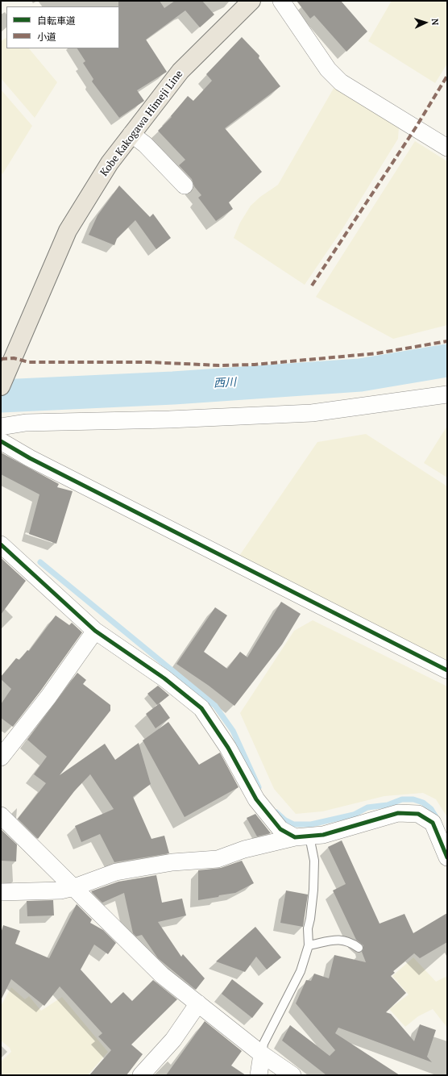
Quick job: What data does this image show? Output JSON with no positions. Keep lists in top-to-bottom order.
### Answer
{
  "streets": {
    "main road": ["Kobe Kakogawa Himeji Line"]
  },
  "water": ["西川"],
  "legend": ["自転車道", "小道"],
  "north": "right"
}
